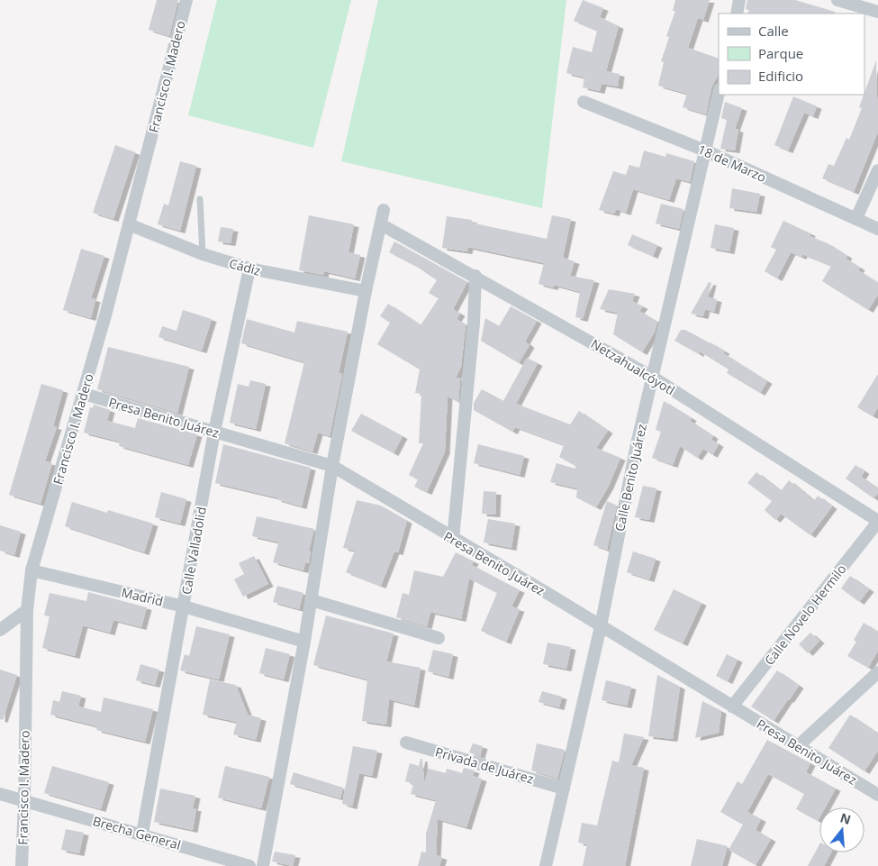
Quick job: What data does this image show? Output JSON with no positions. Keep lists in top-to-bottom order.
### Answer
{
  "streets": {
    "street": [
      "Francisco I. Madero",
      "18 de Marzo",
      "Cádiz",
      "Netzahualcóyotl",
      "Presa Benito Juárez",
      "Calle Benito Juárez",
      "Calle Valladolid",
      "Madrid",
      "Calle Novelo Hermilo",
      "Privada de Juárez",
      "Brecha General"
    ]
  },
  "crossings": [
    ["Francisco I. Madero", "Cádiz"],
    ["Francisco I. Madero", "Presa Benito Juárez"],
    ["Francisco I. Madero", "Madrid"],
    ["Francisco I. Madero", "Brecha General"],
    ["18 de Marzo", "Calle Benito Juárez"],
    ["Cádiz", "Calle Valladolid"],
    ["Netzahualcóyotl", "Calle Benito Juárez"],
    ["Netzahualcóyotl", "Calle Novelo Hermilo"],
    ["Presa Benito Juárez", "Calle Benito Juárez"],
    ["Presa Benito Juárez", "Calle Valladolid"],
    ["Presa Benito Juárez", "Calle Novelo Hermilo"],
    ["Calle Benito Juárez", "Privada de Juárez"],
    ["Calle Valladolid", "Madrid"],
    ["Calle Valladolid", "Brecha General"]
  ],
  "legend": ["Calle", "Parque", "Edificio"],
  "north": "top"
}
